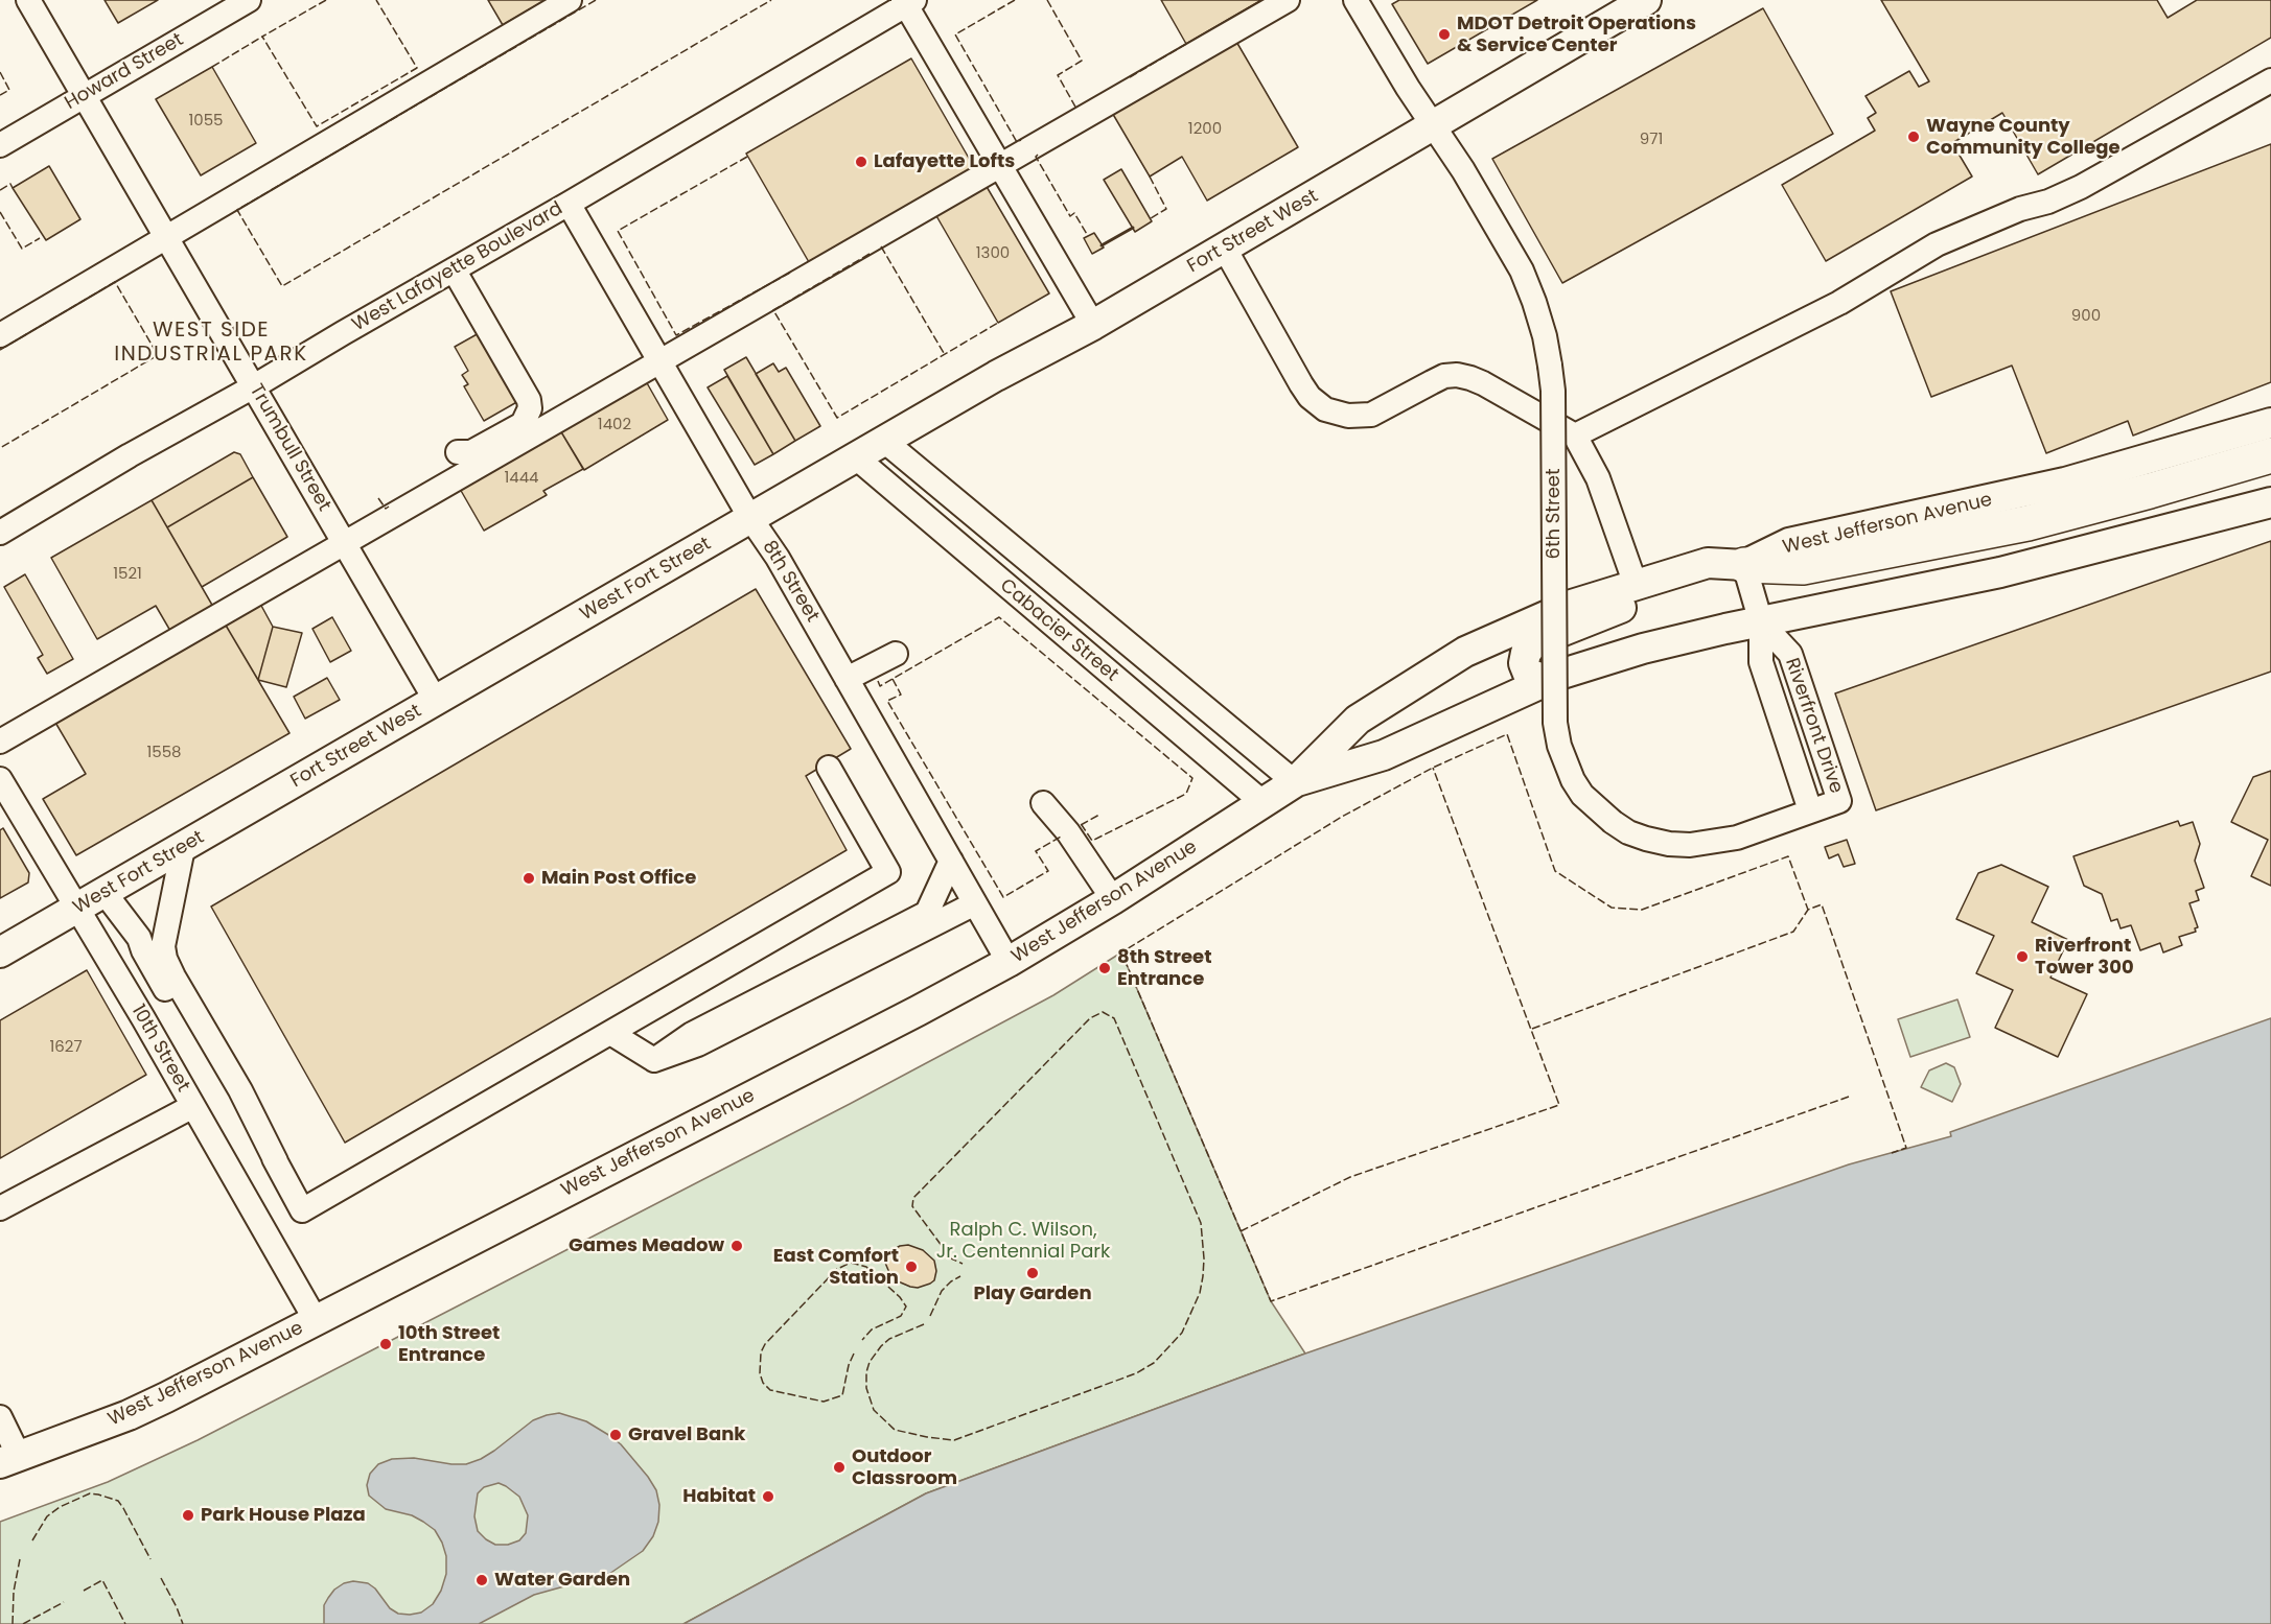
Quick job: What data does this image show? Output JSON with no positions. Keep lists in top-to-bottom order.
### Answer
{
  "streets": {
    "main road": ["Fort Street West", "West Jefferson Avenue", "West Fort Street"],
    "street": [
      "Howard Street",
      "West Lafayette Boulevard",
      "Trumbull Street",
      "6th Street",
      "8th Street",
      "Cabacier Street",
      "Riverfront Drive",
      "10th Street"
    ]
  },
  "crossings": [
    ["Howard Street", "Trumbull Street"],
    ["Fort Street West", "Trumbull Street"],
    ["Fort Street West", "6th Street"],
    ["Fort Street West", "West Fort Street"],
    ["Fort Street West", "Cabacier Street"],
    ["West Lafayette Boulevard", "Trumbull Street"],
    ["West Lafayette Boulevard", "8th Street"],
    ["Trumbull Street", "West Fort Street"],
    ["6th Street", "Riverfront Drive"],
    ["West Jefferson Avenue", "8th Street"],
    ["West Jefferson Avenue", "Cabacier Street"],
    ["West Jefferson Avenue", "Riverfront Drive"],
    ["West Jefferson Avenue", "10th Street"],
    ["West Fort Street", "8th Street"],
    ["West Fort Street", "Cabacier Street"],
    ["West Fort Street", "10th Street"]
  ],
  "districts": ["WEST SIDE INDUSTRIAL PARK"],
  "parks": ["Ralph C. Wilson, Jr. Centennial Park"],
  "places": [
    "MDOT Detroit Operations & Service Center",
    "Wayne County Community College",
    "Lafayette Lofts",
    "Main Post Office",
    "Riverfront Tower 300",
    "8th Street Entrance",
    "Games Meadow",
    "East Comfort Station",
    "Play Garden",
    "10th Street Entrance",
    "Gravel Bank",
    "Outdoor Classroom",
    "Habitat",
    "Park House Plaza",
    "Water Garden"
  ],
  "house_numbers": [
    "1055",
    "1200",
    "971",
    "1300",
    "900",
    "1402",
    "1444",
    "1521",
    "1558",
    "1627"
  ]
}
